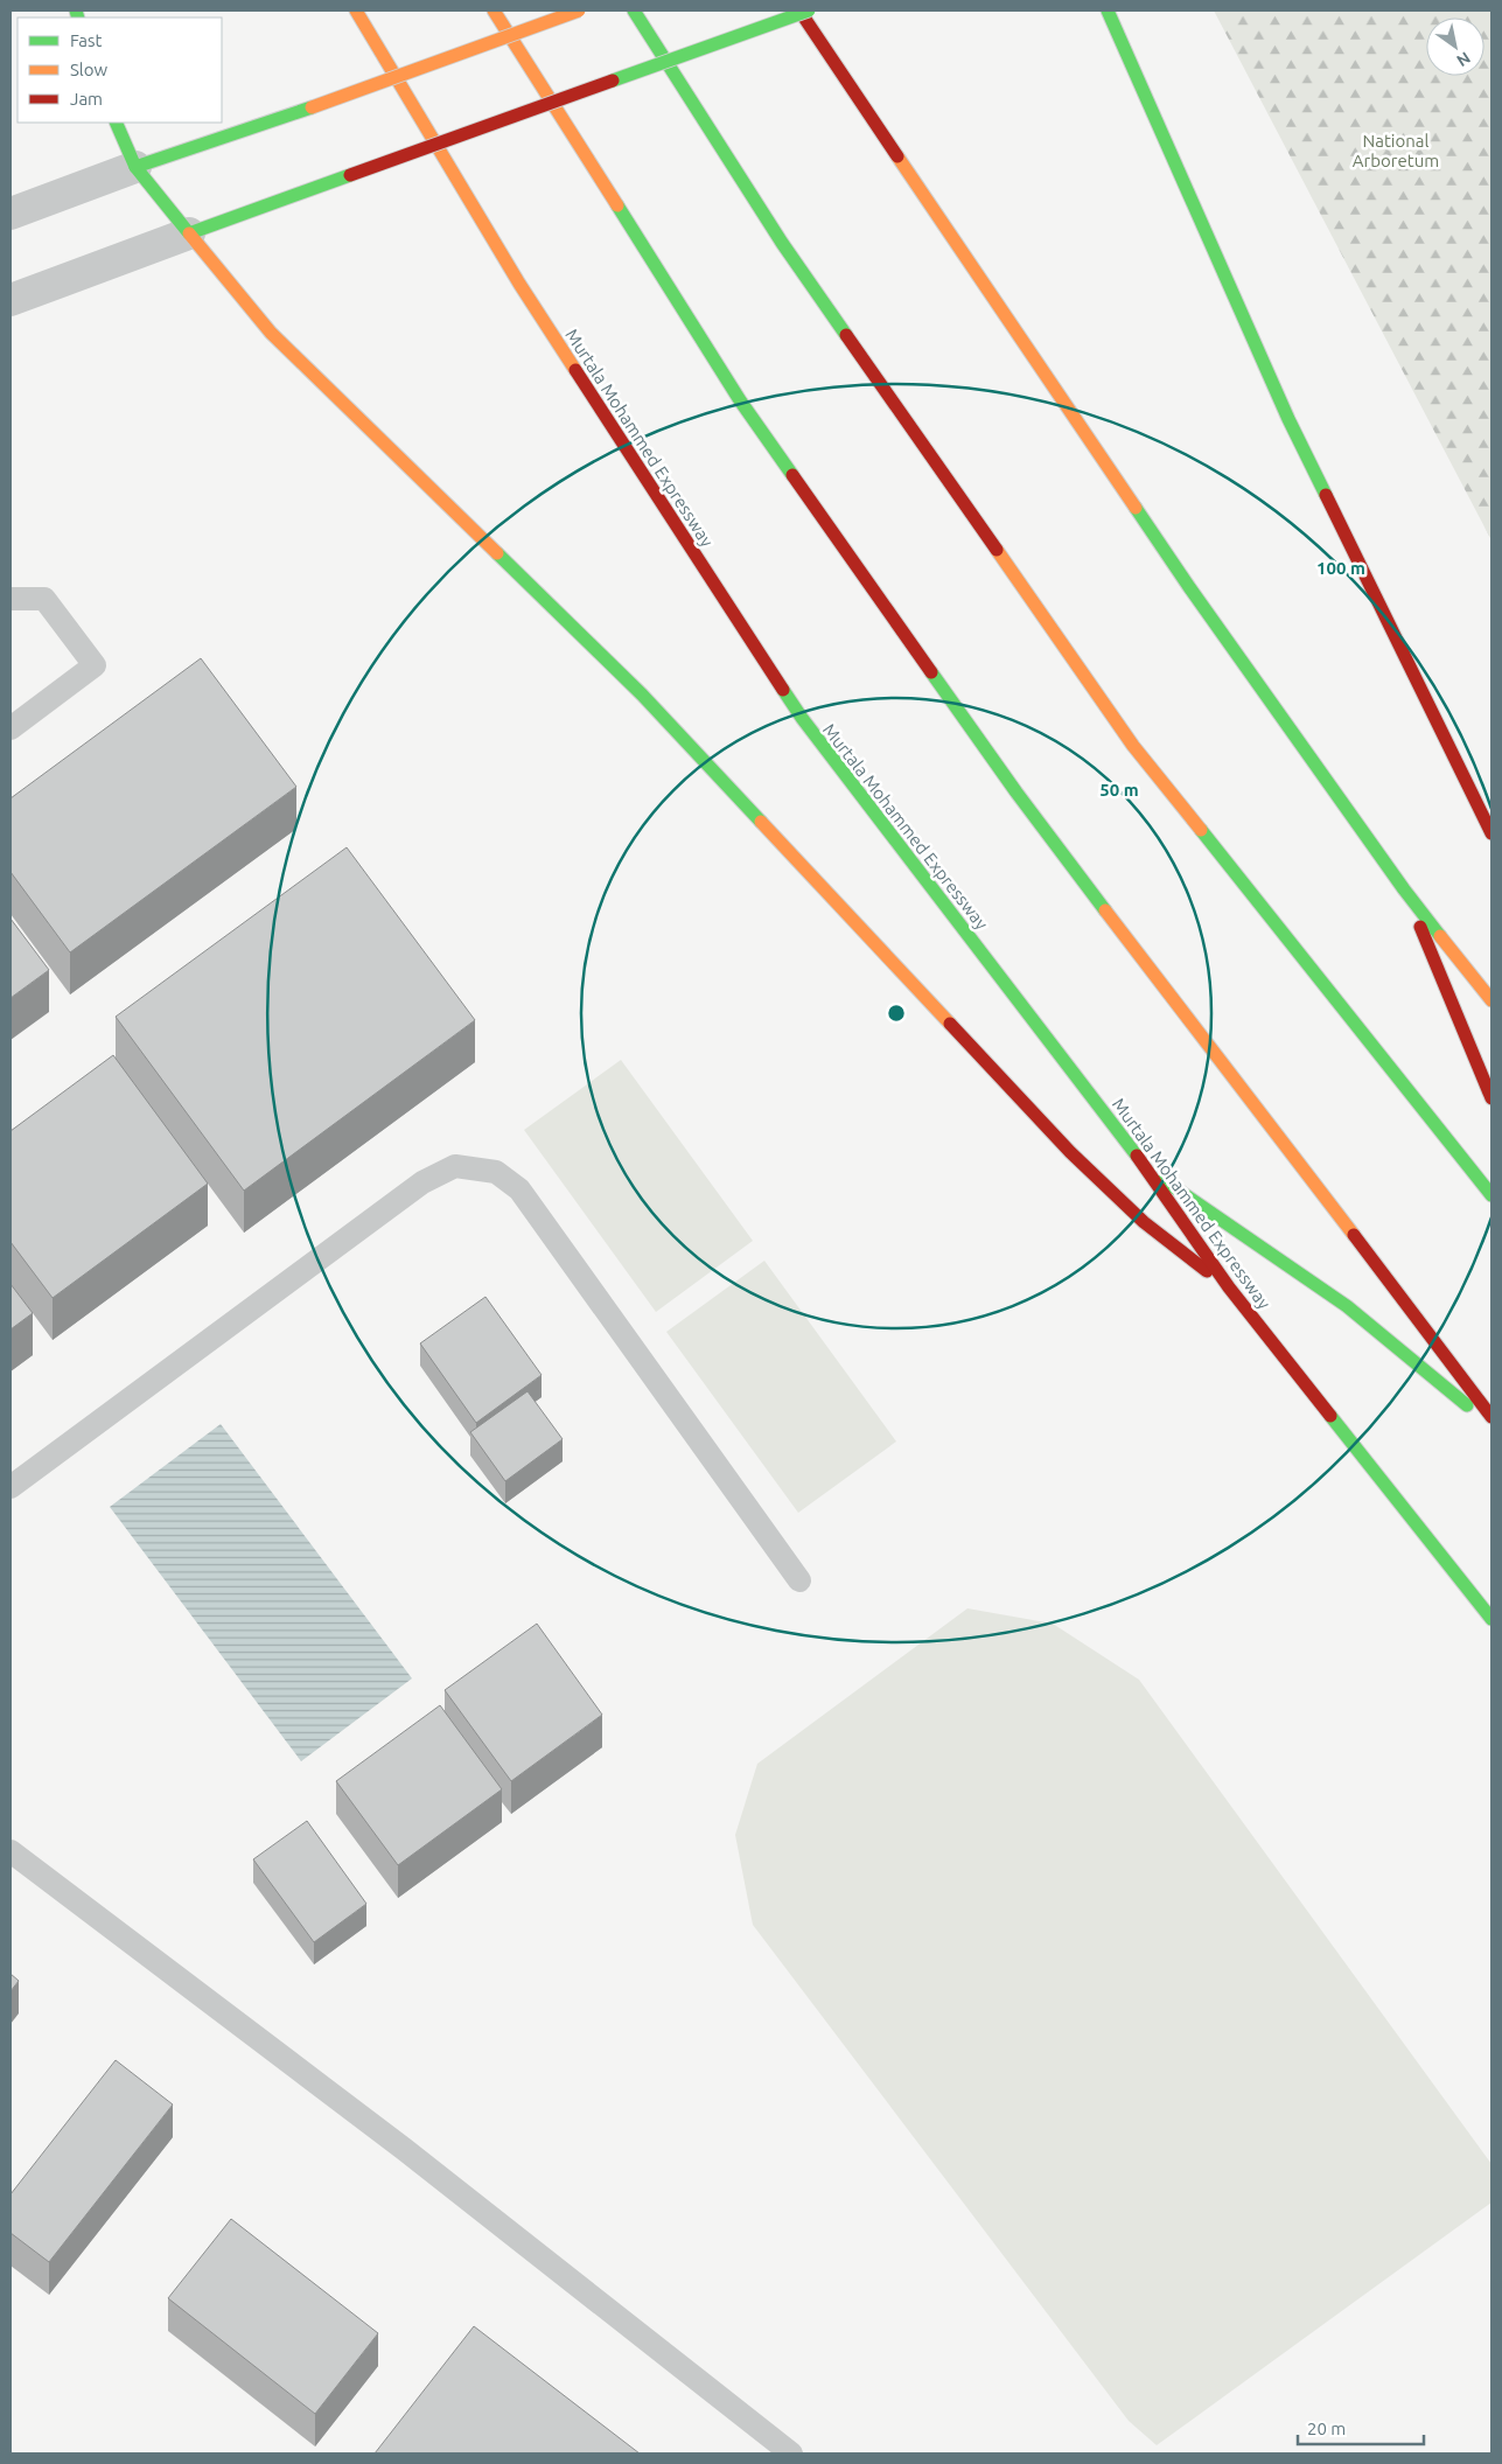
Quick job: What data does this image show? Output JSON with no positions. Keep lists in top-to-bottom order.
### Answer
{
  "streets": {
    "main road": ["Murtala Mohammed Expressway"]
  },
  "parks": ["National Arboretum"],
  "legend": ["Fast", "Slow", "Jam"],
  "scale_bar": "20 m",
  "north": "bottom right",
  "rings": ["100 m", "50 m"]
}
